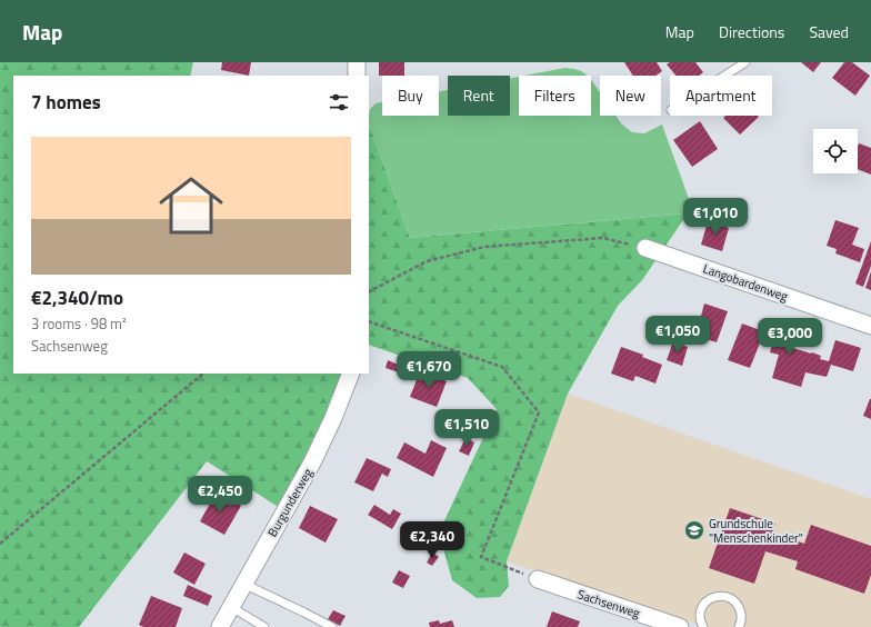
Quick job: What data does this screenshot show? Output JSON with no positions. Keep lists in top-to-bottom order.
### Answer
{
  "streets": {
    "street": ["Langobardenweg", "Burgunderweg", "Sachsenweg"]
  },
  "places": {
    "school or university": ["Grundschule \"Menschenkinder\""]
  },
  "page": {
    "header": "Map",
    "nav": ["Map", "Directions", "Saved"],
    "chip": [
      "Buy",
      "Rent",
      "Filters",
      "New",
      "Apartment"
    ],
    "heading": "7 homes",
    "list": [
      {
        "name": "€2,340/mo",
        "note": "3 rooms · 98 m² · Sachsenweg"
      }
    ],
    "price": [
      "€1,010",
      "€1,050",
      "€3,000",
      "€1,670",
      "€1,510",
      "€2,450",
      "€2,340"
    ]
  }
}
